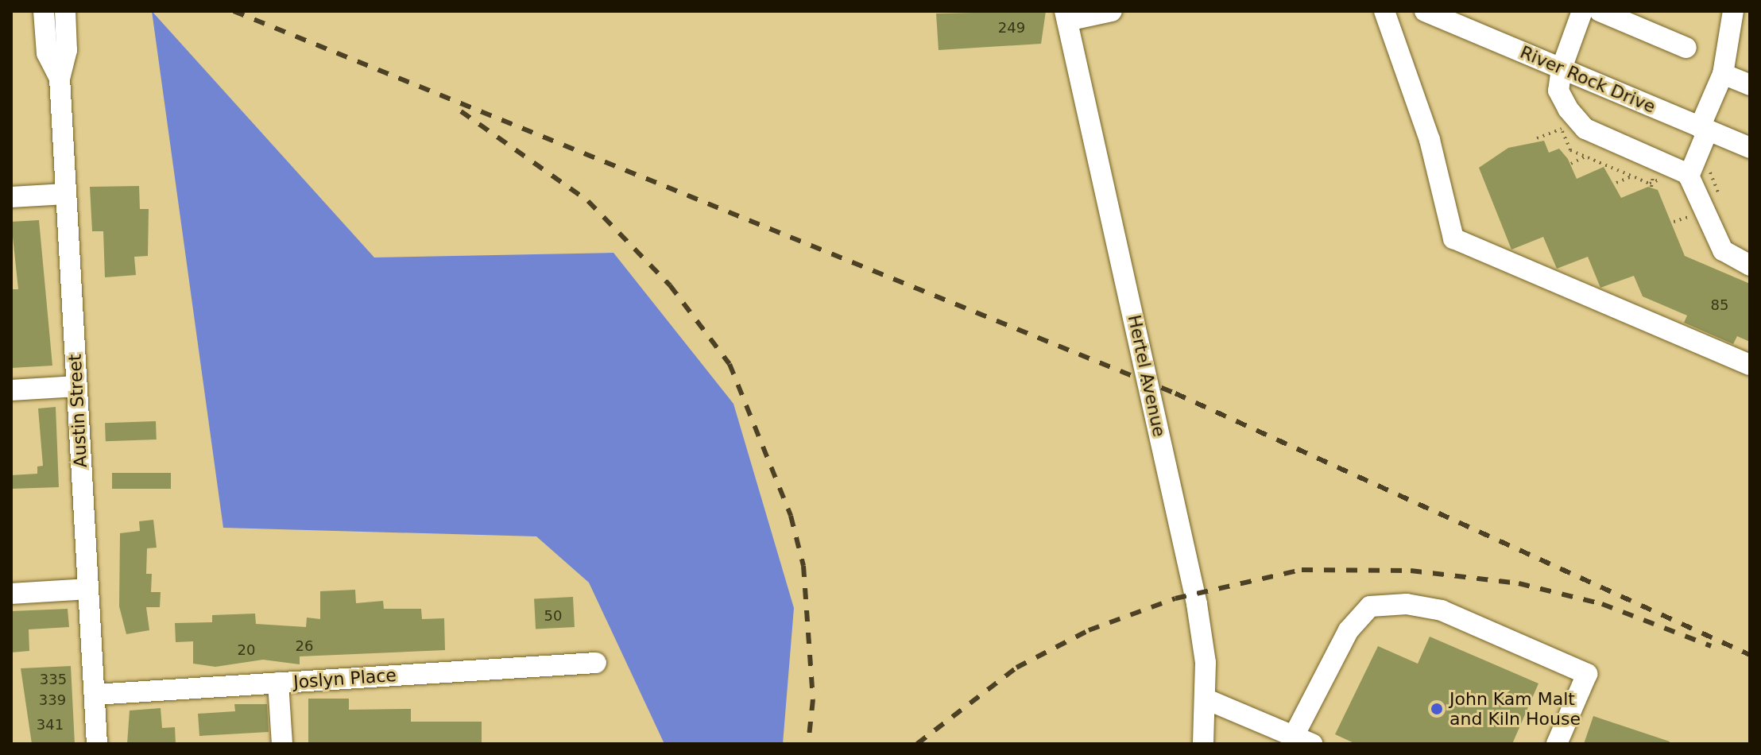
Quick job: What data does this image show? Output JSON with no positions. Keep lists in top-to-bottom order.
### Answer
{
  "streets": {
    "street": [
      "River Rock Drive",
      "Hertel Avenue",
      "Austin Street",
      "Joslyn Place"
    ]
  },
  "crossings": [
    ["Austin Street", "Joslyn Place"]
  ],
  "places": ["John Kam Malt and Kiln House"],
  "house_numbers": [
    "249",
    "85",
    "50",
    "26",
    "20",
    "335",
    "339",
    "341"
  ]
}
